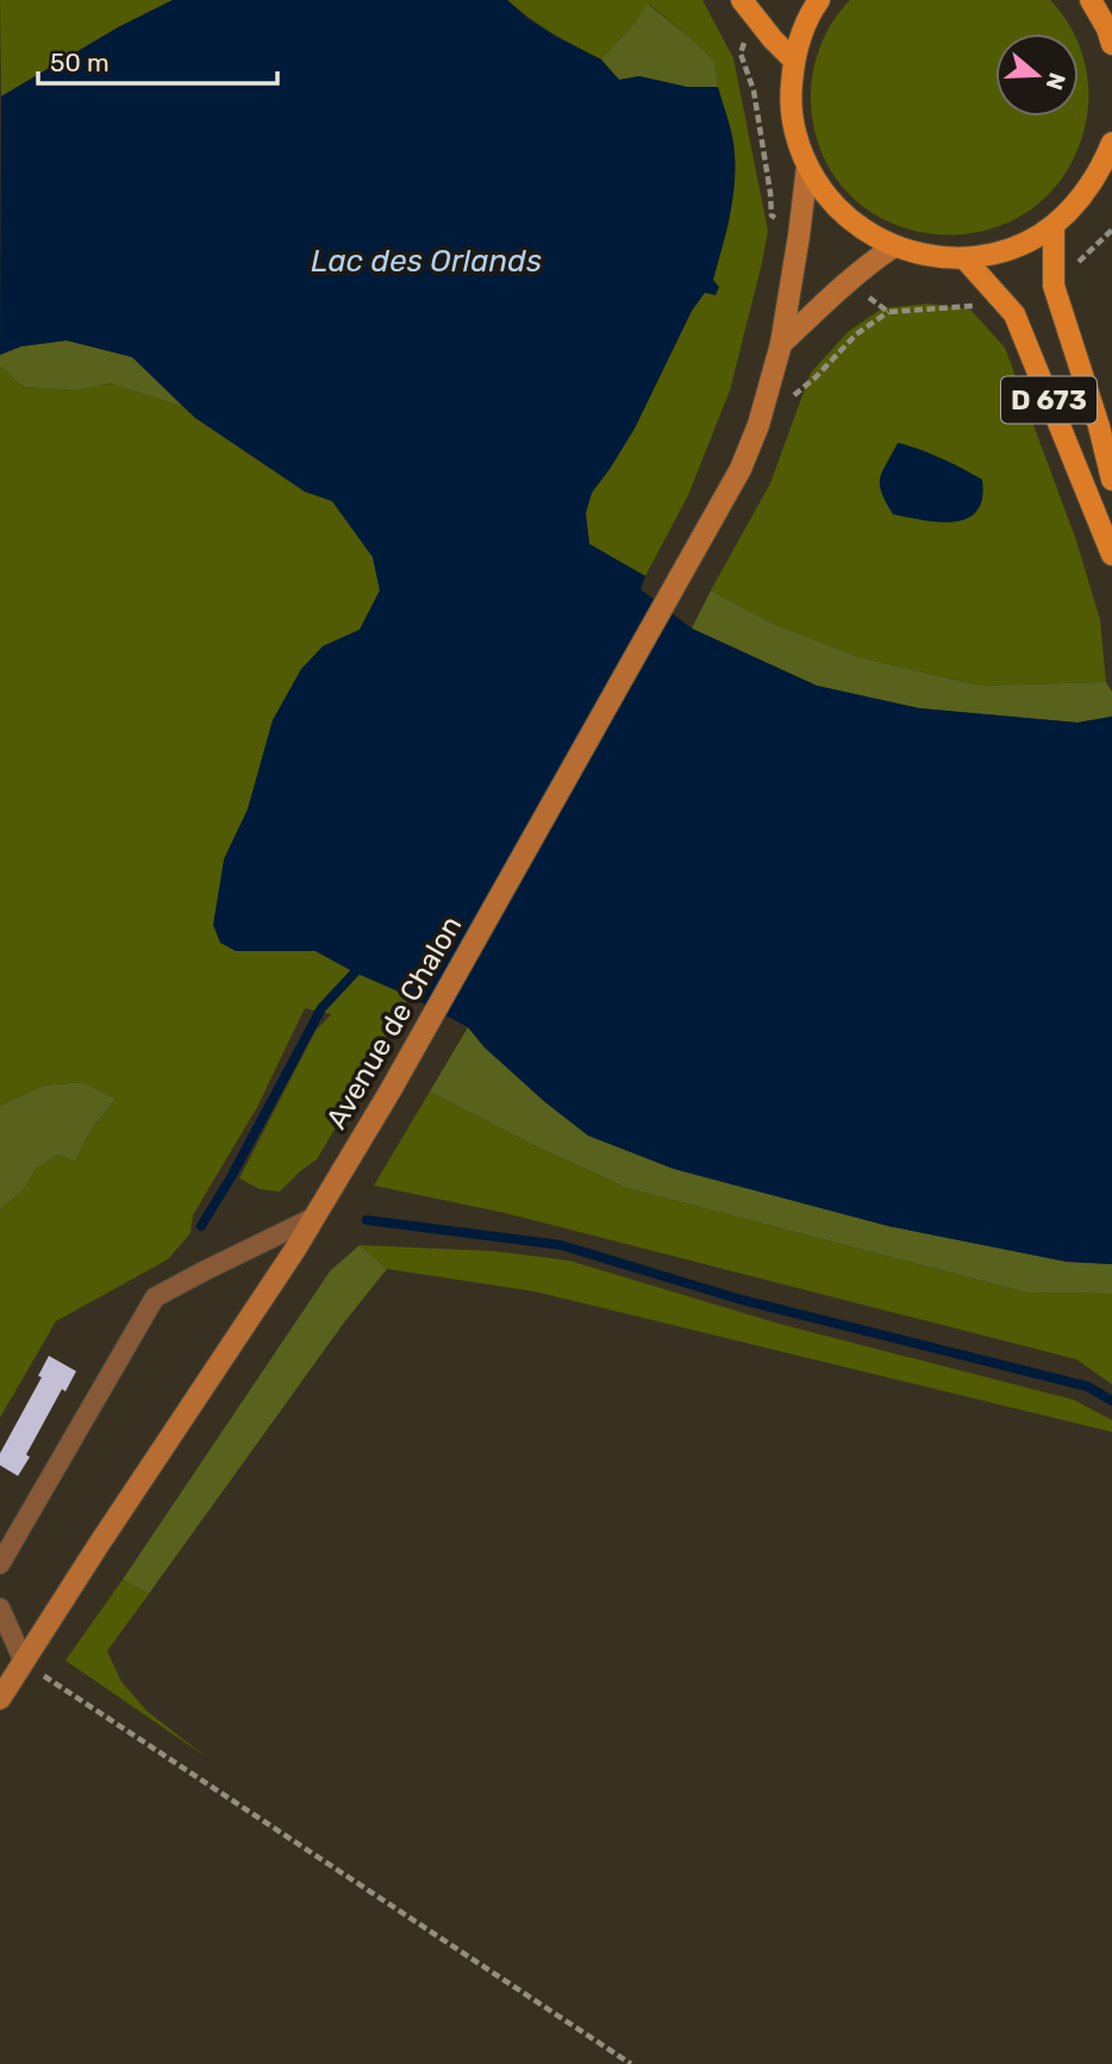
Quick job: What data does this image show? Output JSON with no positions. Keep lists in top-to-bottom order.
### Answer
{
  "streets": {
    "main road": ["D 673", "Avenue de Chalon"]
  },
  "water": ["Lac des Orlands"],
  "scale_bar": "50 m",
  "north": "right"
}
